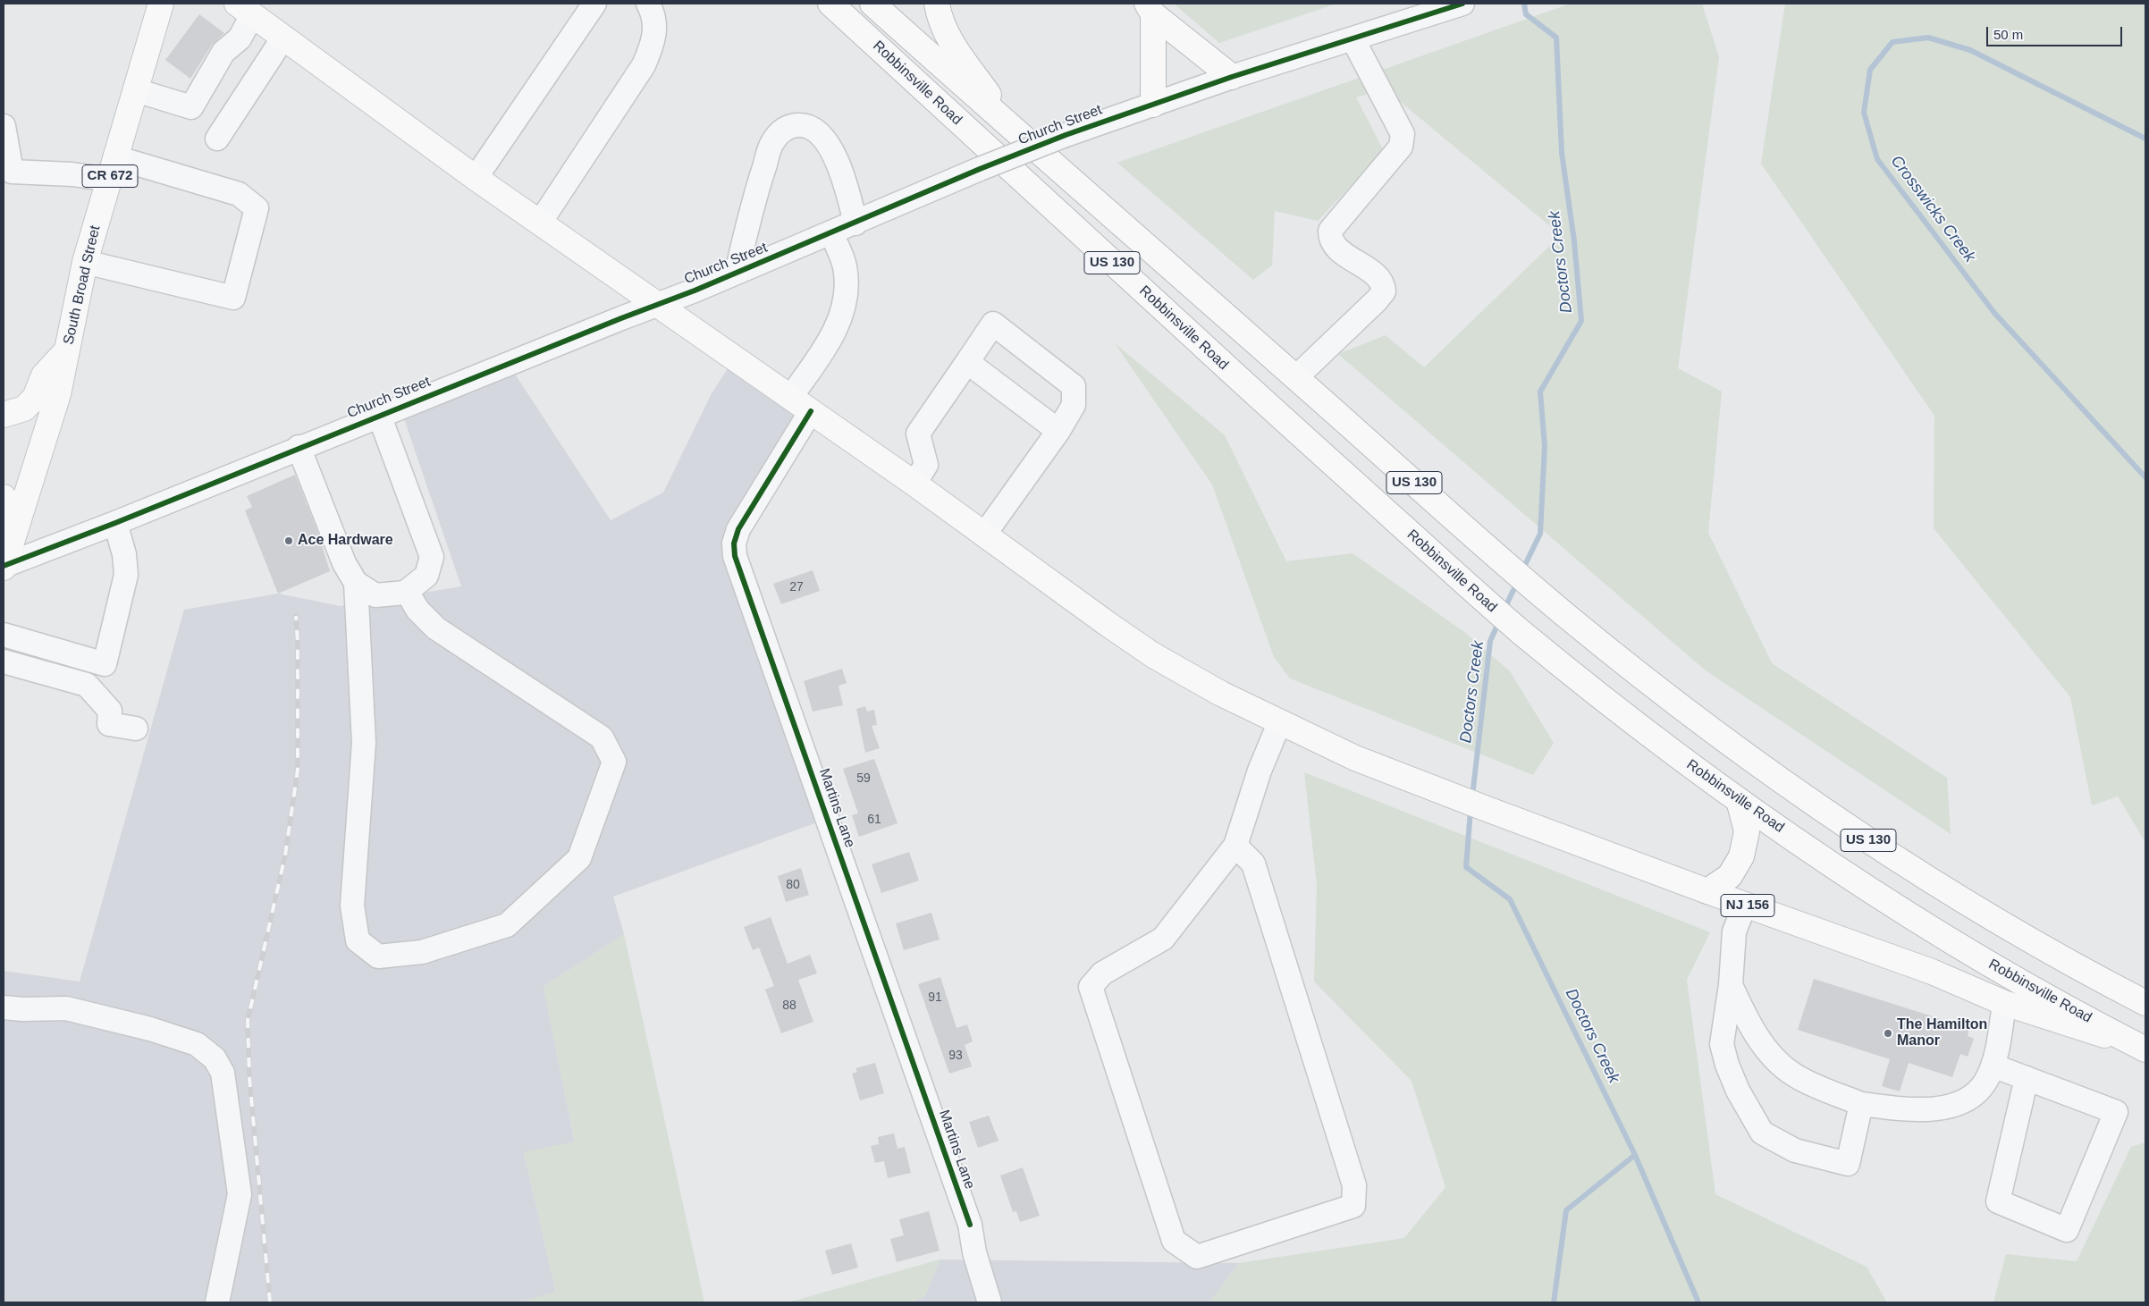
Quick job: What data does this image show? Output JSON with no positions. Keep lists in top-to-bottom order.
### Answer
{
  "streets": {
    "main road": [
      "Robbinsville Road",
      "CR 672",
      "US 130",
      "South Broad Street",
      "NJ 156"
    ],
    "street": ["Church Street", "Martins Lane"]
  },
  "crossings": [
    ["Robbinsville Road", "NJ 156"],
    ["Church Street", "South Broad Street"],
    ["Church Street", "NJ 156"],
    ["Martins Lane", "NJ 156"]
  ],
  "water": ["Crosswicks Creek", "Doctors Creek"],
  "places": ["Ace Hardware", "The Hamilton Manor"],
  "house_numbers": [
    "27",
    "59",
    "61",
    "80",
    "91",
    "88",
    "93"
  ],
  "scale_bar": "50 m"
}
